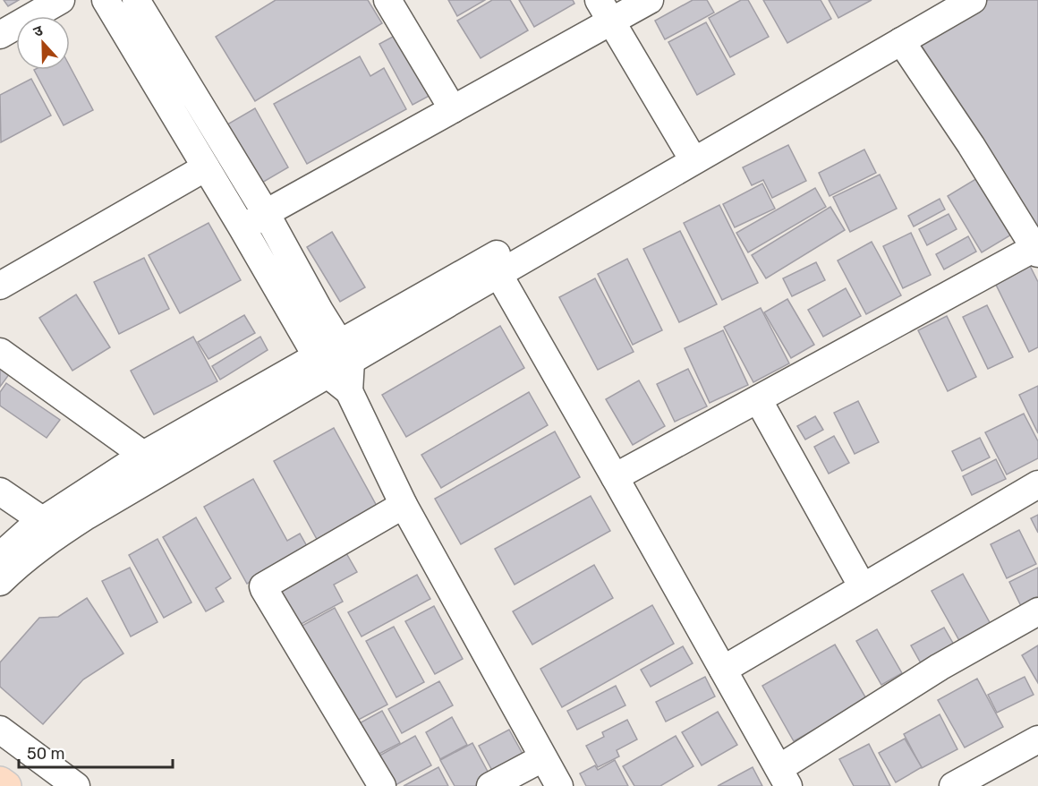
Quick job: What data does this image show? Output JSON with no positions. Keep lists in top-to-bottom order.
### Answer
{
  "scale_bar": "50 m",
  "north": "top"
}
